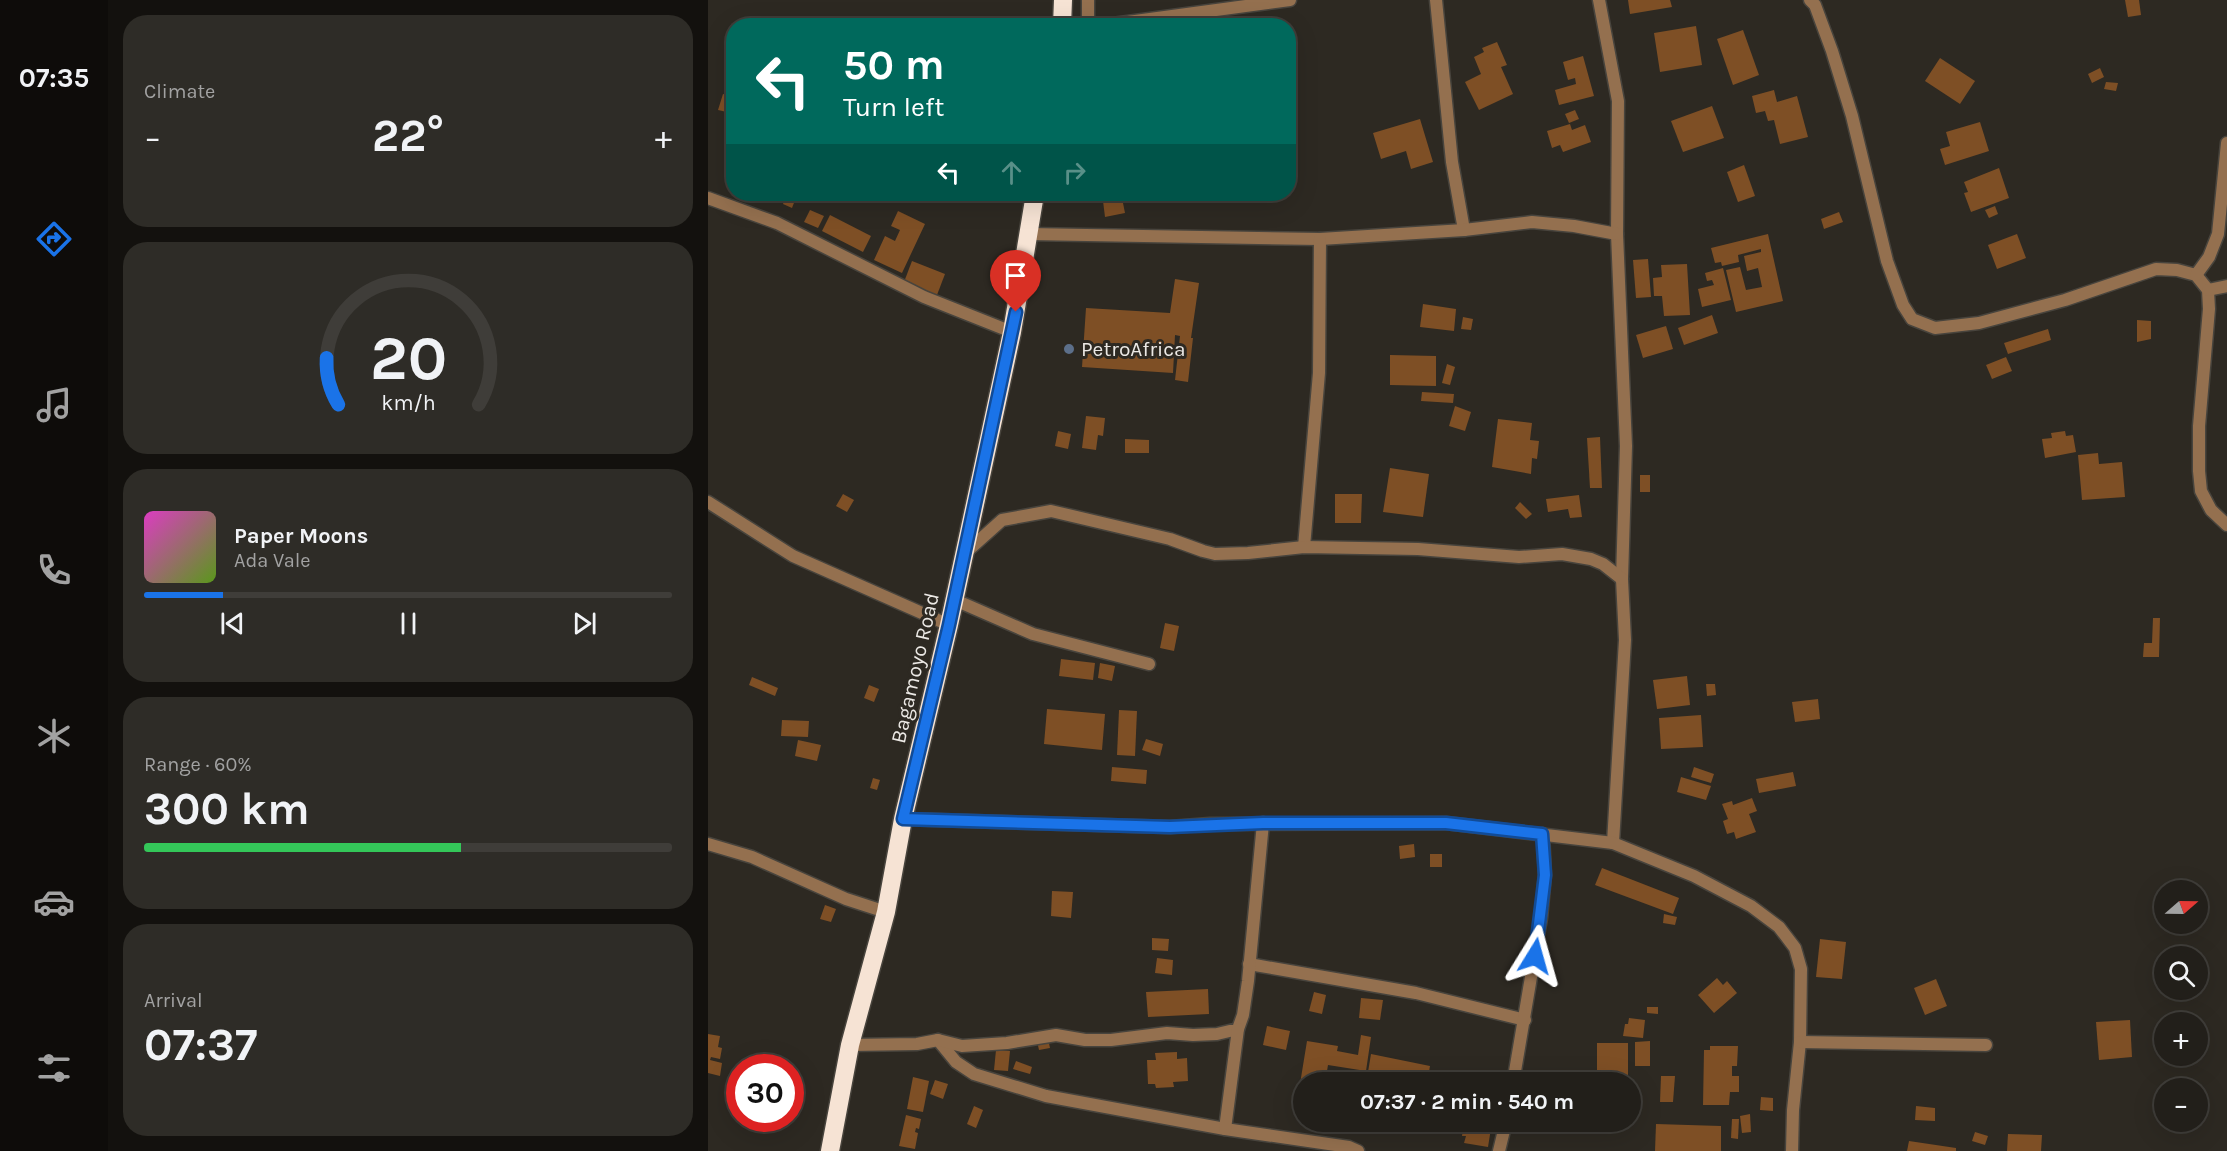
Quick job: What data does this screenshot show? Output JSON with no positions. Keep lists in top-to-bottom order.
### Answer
{
  "streets": {
    "highway": ["Bagamoyo Road"]
  },
  "places": ["PetroAfrica"],
  "north": "right",
  "page": {
    "tabs": "07:35",
    "tile": [
      "Climate",
      ["Range · 60%", "300 km"],
      ["Arrival", "07:37"]
    ],
    "turn": ["50 m", "Turn left"],
    "heat": ["−", "22°", "+"],
    "song": ["Paper Moons", "Ada Vale"],
    "map_buttons": ["+", "−"],
    "limit": "30",
    "trip": "07:37 · 2 min · 540 m",
    "gauge": ["20", "km/h"]
  }
}
